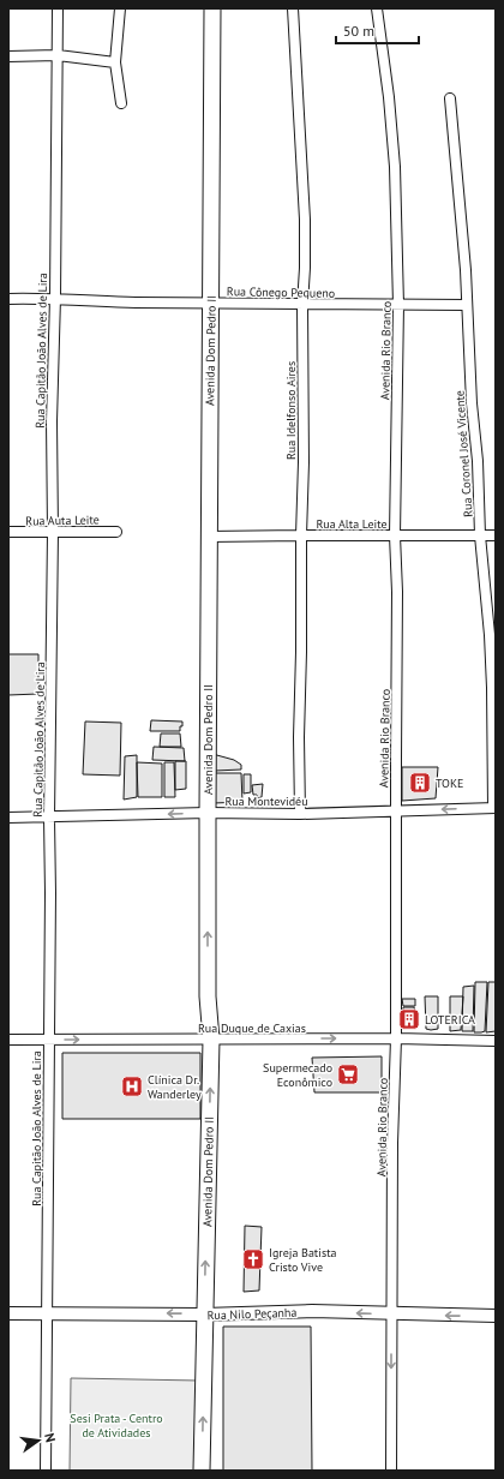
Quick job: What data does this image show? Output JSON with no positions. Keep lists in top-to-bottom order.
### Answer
{
  "streets": {
    "main road": ["Avenida Dom Pedro II"],
    "street": [
      "Rua Cônego Pequeno",
      "Rua Capitão João Alves de Lira",
      "Avenida Rio Branco",
      "Rua Idelfonso Aires",
      "Rua Coronel José Vicente",
      "Rua Auta Leite",
      "Rua Alta Leite",
      "Rua Montevidéu",
      "Rua Duque de Caxias",
      "Rua Nilo Peçanha"
    ]
  },
  "crossings": [
    ["Rua Cônego Pequeno", "Rua Capitão João Alves de Lira"],
    ["Rua Cônego Pequeno", "Avenida Dom Pedro II"],
    ["Rua Cônego Pequeno", "Avenida Rio Branco"],
    ["Rua Cônego Pequeno", "Rua Idelfonso Aires"],
    ["Rua Cônego Pequeno", "Rua Coronel José Vicente"],
    ["Rua Capitão João Alves de Lira", "Rua Auta Leite"],
    ["Rua Capitão João Alves de Lira", "Rua Montevidéu"],
    ["Rua Capitão João Alves de Lira", "Rua Duque de Caxias"],
    ["Rua Capitão João Alves de Lira", "Rua Nilo Peçanha"],
    ["Avenida Dom Pedro II", "Rua Alta Leite"],
    ["Avenida Dom Pedro II", "Rua Montevidéu"],
    ["Avenida Dom Pedro II", "Rua Duque de Caxias"],
    ["Avenida Dom Pedro II", "Rua Nilo Peçanha"],
    ["Avenida Rio Branco", "Rua Alta Leite"],
    ["Avenida Rio Branco", "Rua Montevidéu"],
    ["Avenida Rio Branco", "Rua Duque de Caxias"],
    ["Avenida Rio Branco", "Rua Nilo Peçanha"],
    ["Rua Idelfonso Aires", "Rua Alta Leite"],
    ["Rua Idelfonso Aires", "Rua Montevidéu"],
    ["Rua Coronel José Vicente", "Rua Alta Leite"],
    ["Rua Coronel José Vicente", "Rua Montevidéu"]
  ],
  "one_way": [
    "Avenida Dom Pedro II",
    "Rua Montevidéu",
    "Rua Duque de Caxias",
    "Rua Nilo Peçanha"
  ],
  "parks": ["Sesi Prata - Centro de Atividades"],
  "places": {
    "building": ["TOKE", "LOTERICA"],
    "supermarket": ["Supermecado Econômico"],
    "hospital": ["Clínica Dr. Wanderley"],
    "church": ["Igreja Batista Cristo Vive"]
  },
  "scale_bar": "50 m",
  "north": "right"
}
